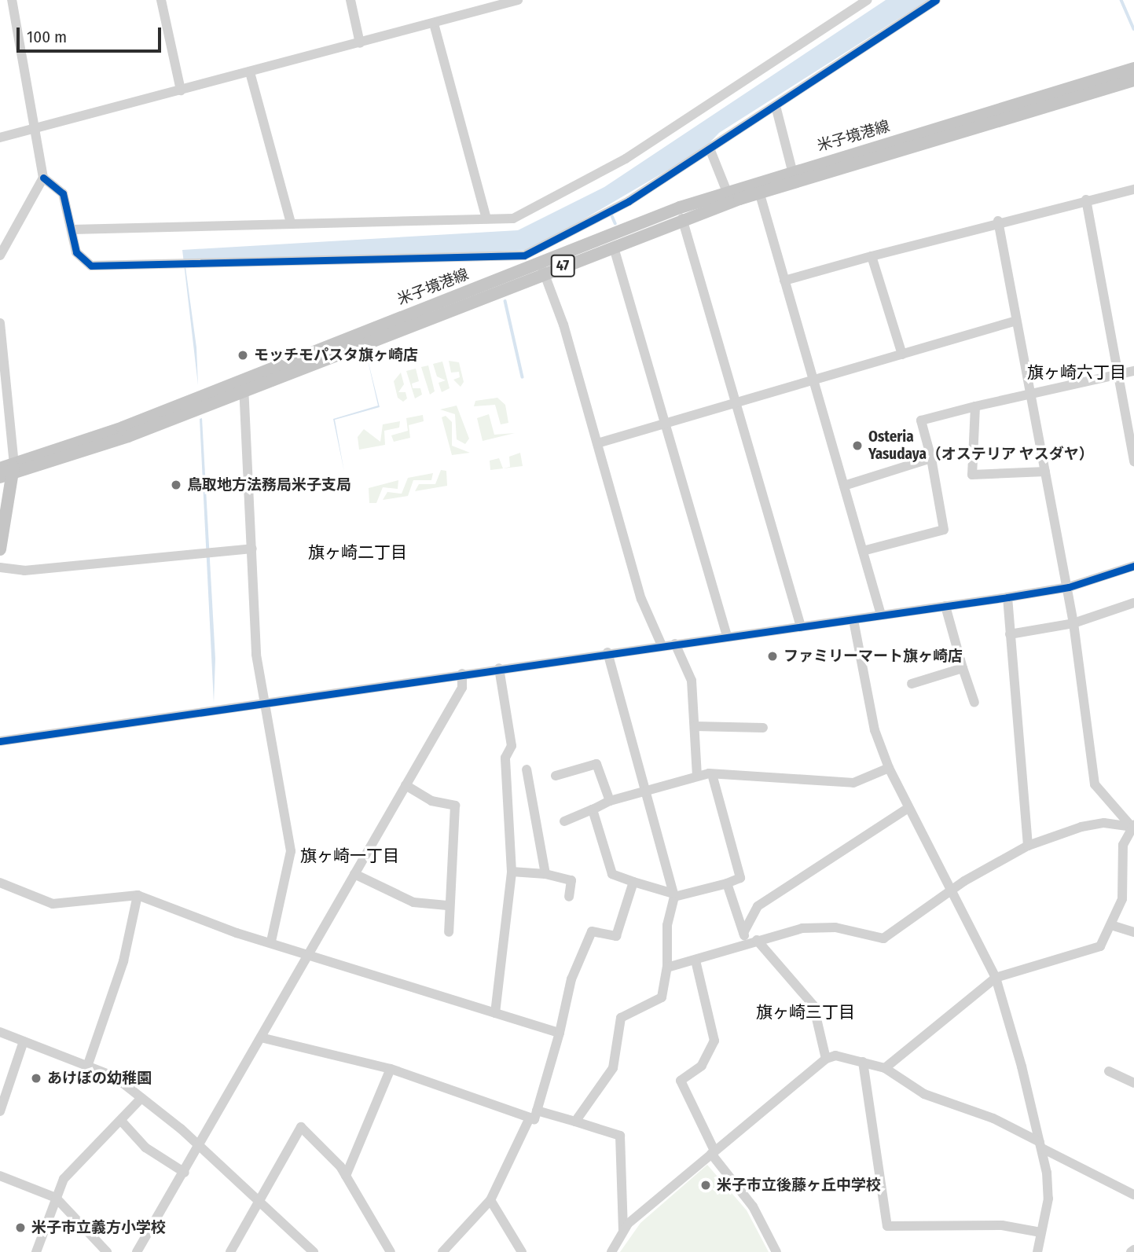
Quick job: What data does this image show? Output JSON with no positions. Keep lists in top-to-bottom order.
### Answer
{
  "streets": {
    "main road": ["米子境港線", "47"]
  },
  "districts": [
    "旗ヶ崎六丁目",
    "旗ヶ崎二丁目",
    "旗ヶ崎一丁目",
    "旗ヶ崎三丁目"
  ],
  "places": [
    "モッチモパスタ旗ヶ崎店",
    "Osteria Yasudaya（オステリア ヤスダヤ）",
    "鳥取地方法務局米子支局",
    "ファミリーマート旗ヶ崎店",
    "あけぼの幼稚園",
    "米子市立後藤ヶ丘中学校",
    "米子市立義方小学校"
  ],
  "scale_bar": "100 m"
}
